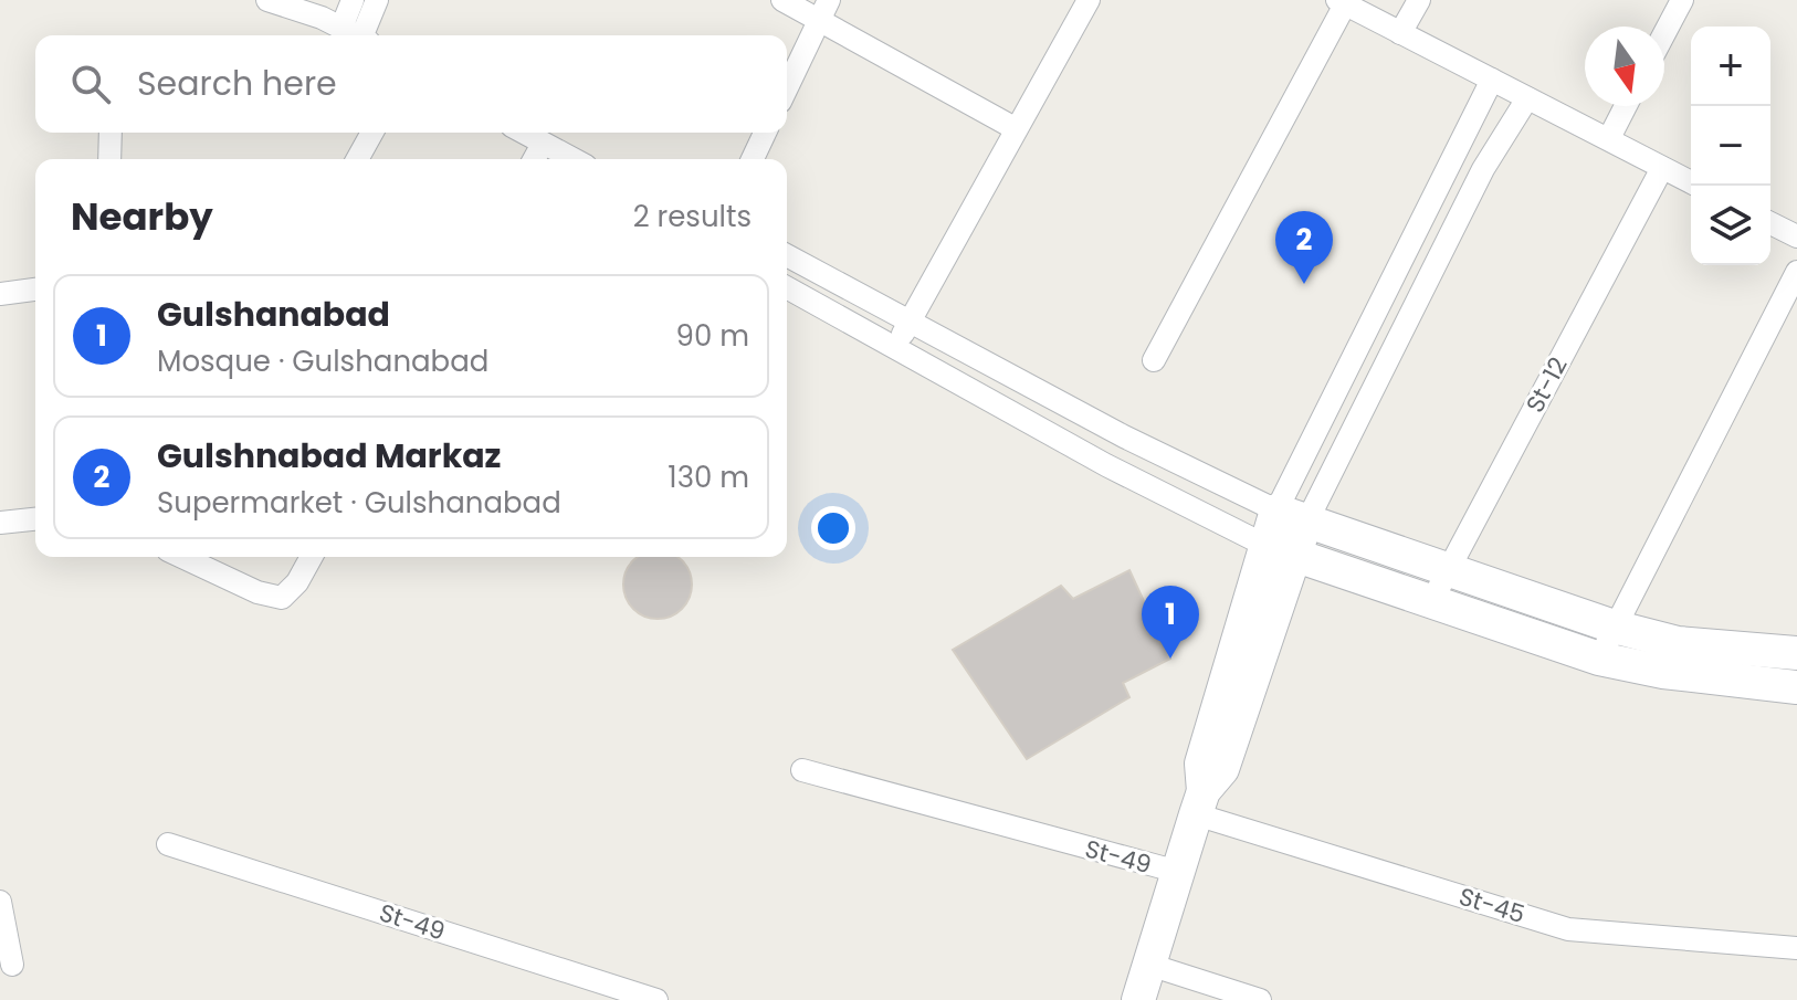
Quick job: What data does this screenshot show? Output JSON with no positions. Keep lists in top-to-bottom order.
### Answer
{
  "streets": {
    "street": ["St-12", "St-49", "St-45"]
  },
  "north": "bottom",
  "page": {
    "map_buttons": ["+", "−"],
    "search": "Search here",
    "heading": ["Nearby", "2 results"],
    "pins": ["2", "1"],
    "list": [
      {
        "mark": "1",
        "name": "Gulshanabad",
        "note": "Mosque · Gulshanabad",
        "value": "90 m"
      },
      {
        "mark": "2",
        "name": "Gulshnabad Markaz",
        "note": "Supermarket · Gulshanabad",
        "value": "130 m"
      }
    ]
  }
}
